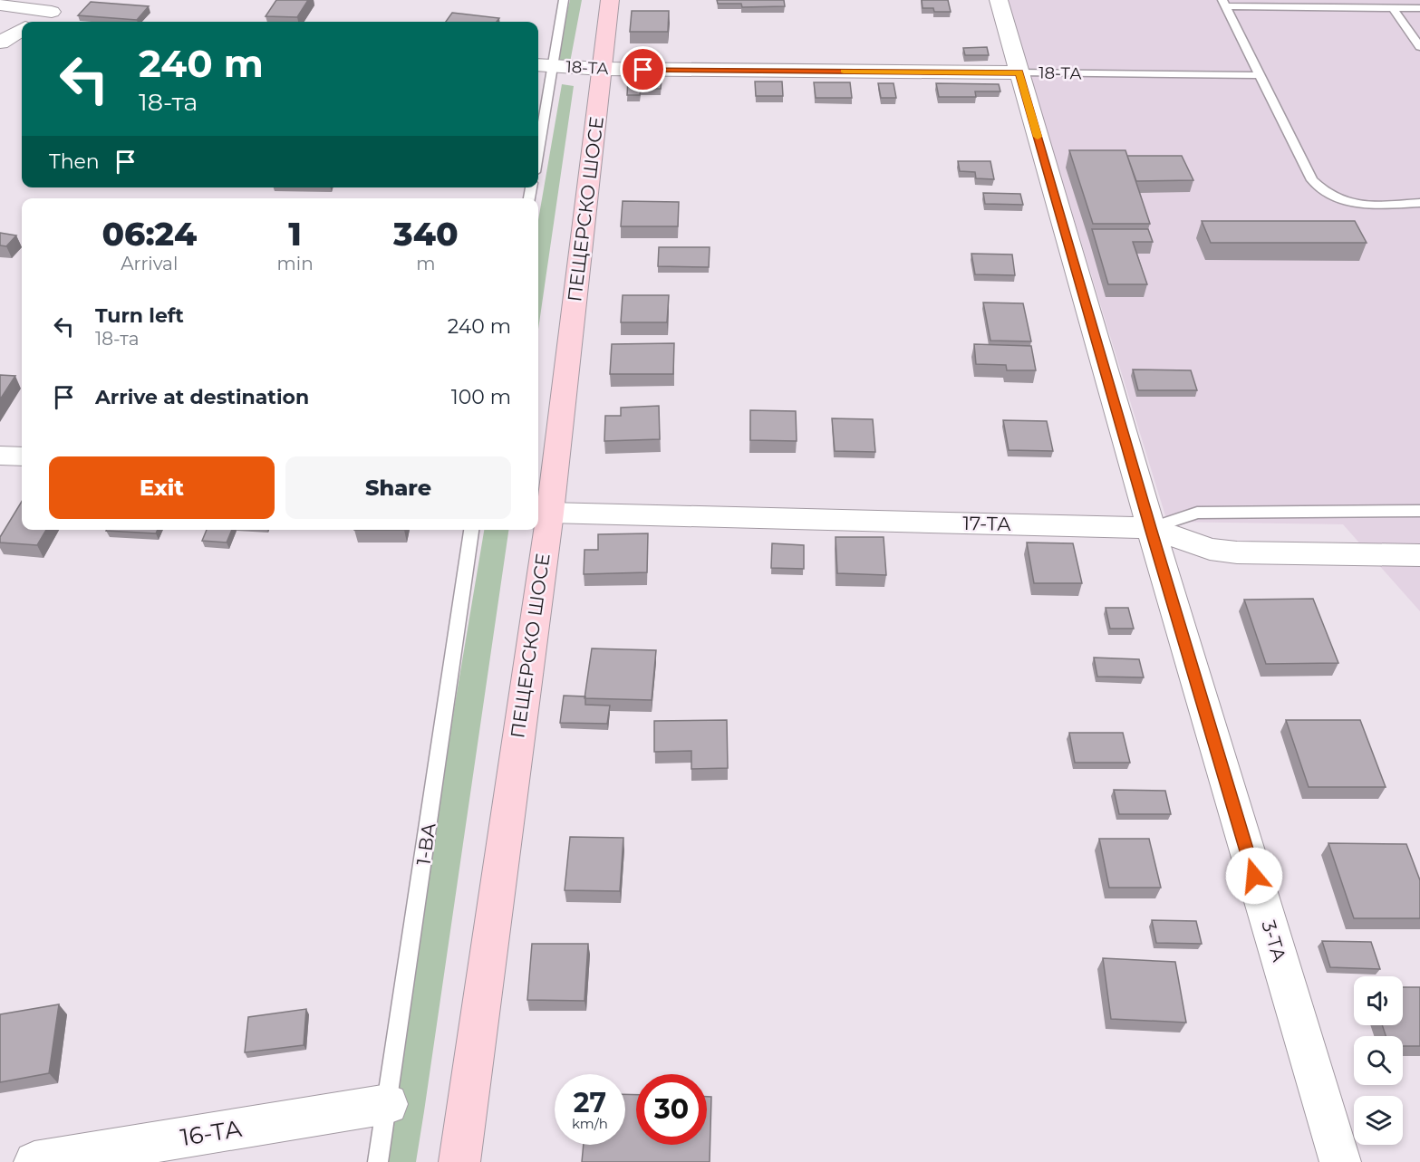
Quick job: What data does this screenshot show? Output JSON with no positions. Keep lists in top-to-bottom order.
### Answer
{
  "streets": {
    "main road": ["ПЕЩЕРСКО ШОСЕ"],
    "street": [
      "18-ТА",
      "17-ТА",
      "3-ТА",
      "16-ТА"
    ],
    "lane": ["1-ВА"]
  },
  "crossings": [
    ["18-ТА", "ПЕЩЕРСКО ШОСЕ"],
    ["18-ТА", "3-ТА"],
    ["ПЕЩЕРСКО ШОСЕ", "17-ТА"],
    ["17-ТА", "3-ТА"],
    ["1-ВА", "16-ТА"]
  ],
  "page": {
    "turn": ["240 m", "18-та"],
    "then": "Then",
    "eta": [
      "06:24",
      "Arrival",
      "1",
      "min",
      "340",
      "m"
    ],
    "list": [
      {
        "name": "Turn left",
        "note": "18-та",
        "value": "240 m"
      },
      {
        "name": "Arrive at destination",
        "value": "100 m"
      }
    ],
    "buttons": ["Exit", "Share"],
    "speed": "27 km/h",
    "limit": "30"
  }
}
